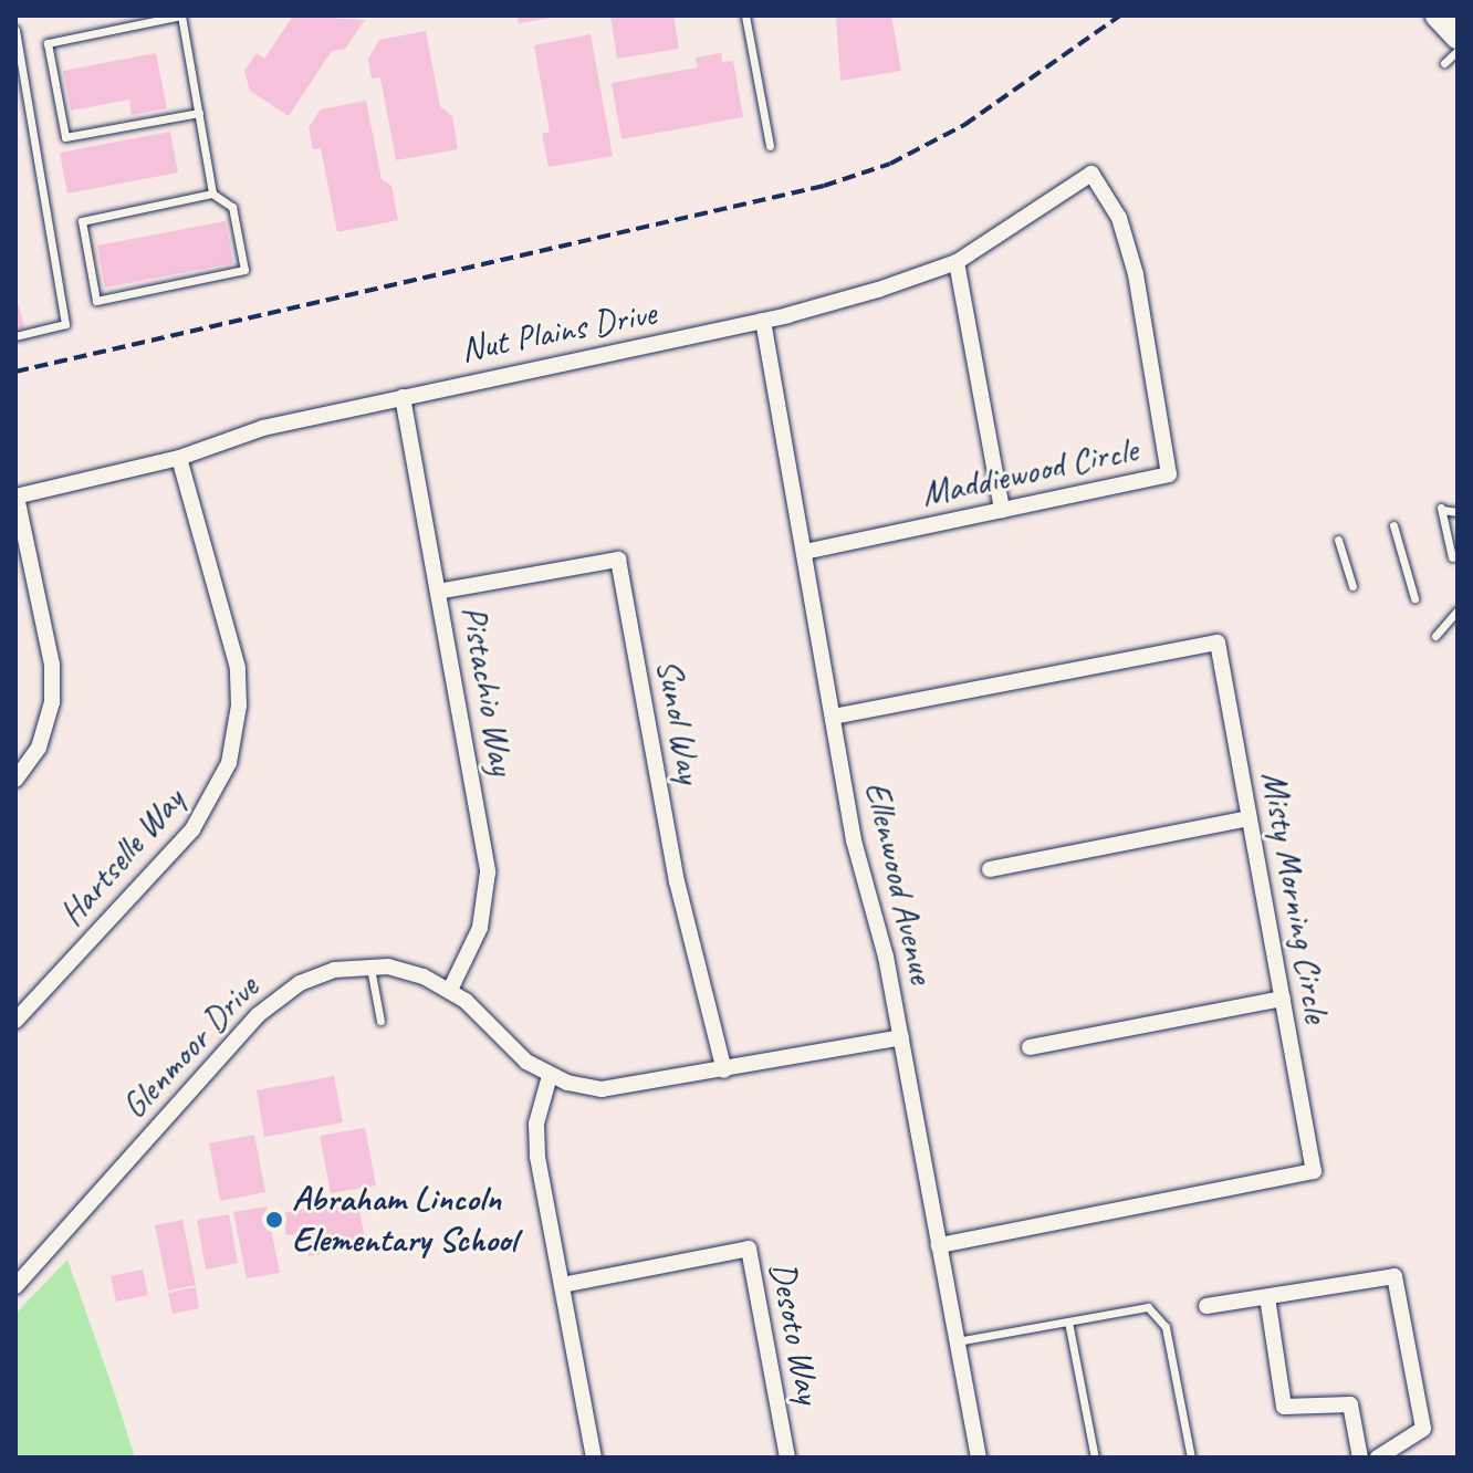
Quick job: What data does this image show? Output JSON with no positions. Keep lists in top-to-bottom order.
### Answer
{
  "streets": {
    "street": [
      "Nut Plains Drive",
      "Maddiewood Circle",
      "Pistachio Way",
      "Sunol Way",
      "Hartselle Way",
      "Ellenwood Avenue",
      "Misty Morning Circle",
      "Glenmoor Drive",
      "Desoto Way"
    ]
  },
  "crossings": [
    ["Nut Plains Drive", "Maddiewood Circle"],
    ["Nut Plains Drive", "Pistachio Way"],
    ["Nut Plains Drive", "Hartselle Way"],
    ["Nut Plains Drive", "Ellenwood Avenue"],
    ["Maddiewood Circle", "Ellenwood Avenue"],
    ["Pistachio Way", "Sunol Way"],
    ["Pistachio Way", "Glenmoor Drive"],
    ["Sunol Way", "Glenmoor Drive"],
    ["Ellenwood Avenue", "Misty Morning Circle"],
    ["Ellenwood Avenue", "Glenmoor Drive"]
  ],
  "places": ["Abraham Lincoln Elementary School"]
}
